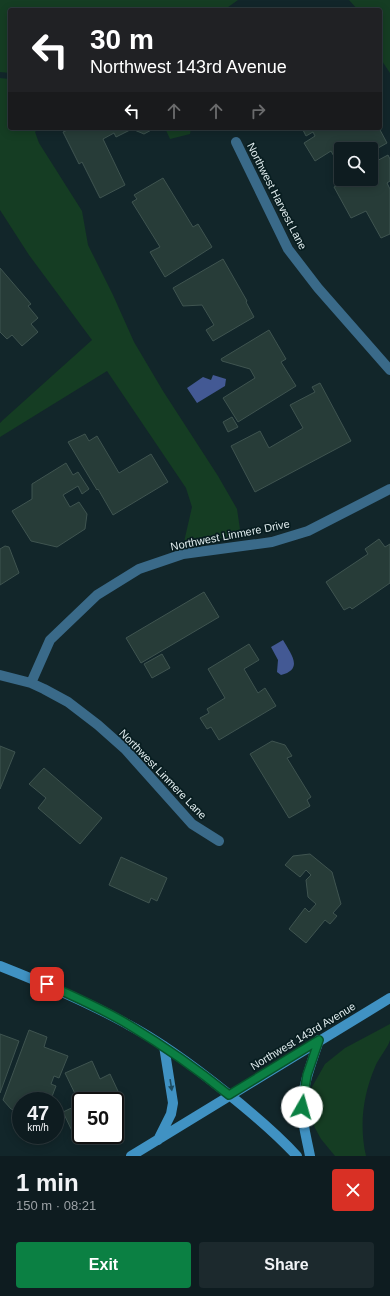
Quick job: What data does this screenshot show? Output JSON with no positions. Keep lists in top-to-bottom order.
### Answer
{
  "streets": {
    "main road": ["Northwest 143rd Avenue"],
    "street": ["Northwest Harvest Lane", "Northwest Linmere Drive", "Northwest Linmere Lane"]
  },
  "crossings": [
    ["Northwest Linmere Drive", "Northwest Linmere Lane"]
  ],
  "page": {
    "turn": ["30 m", "Northwest 143rd Avenue"],
    "speed": "47 km/h",
    "limit": "50",
    "heading": ["1 min", "150 m · 08:21"],
    "buttons": ["Exit", "Share"]
  }
}
